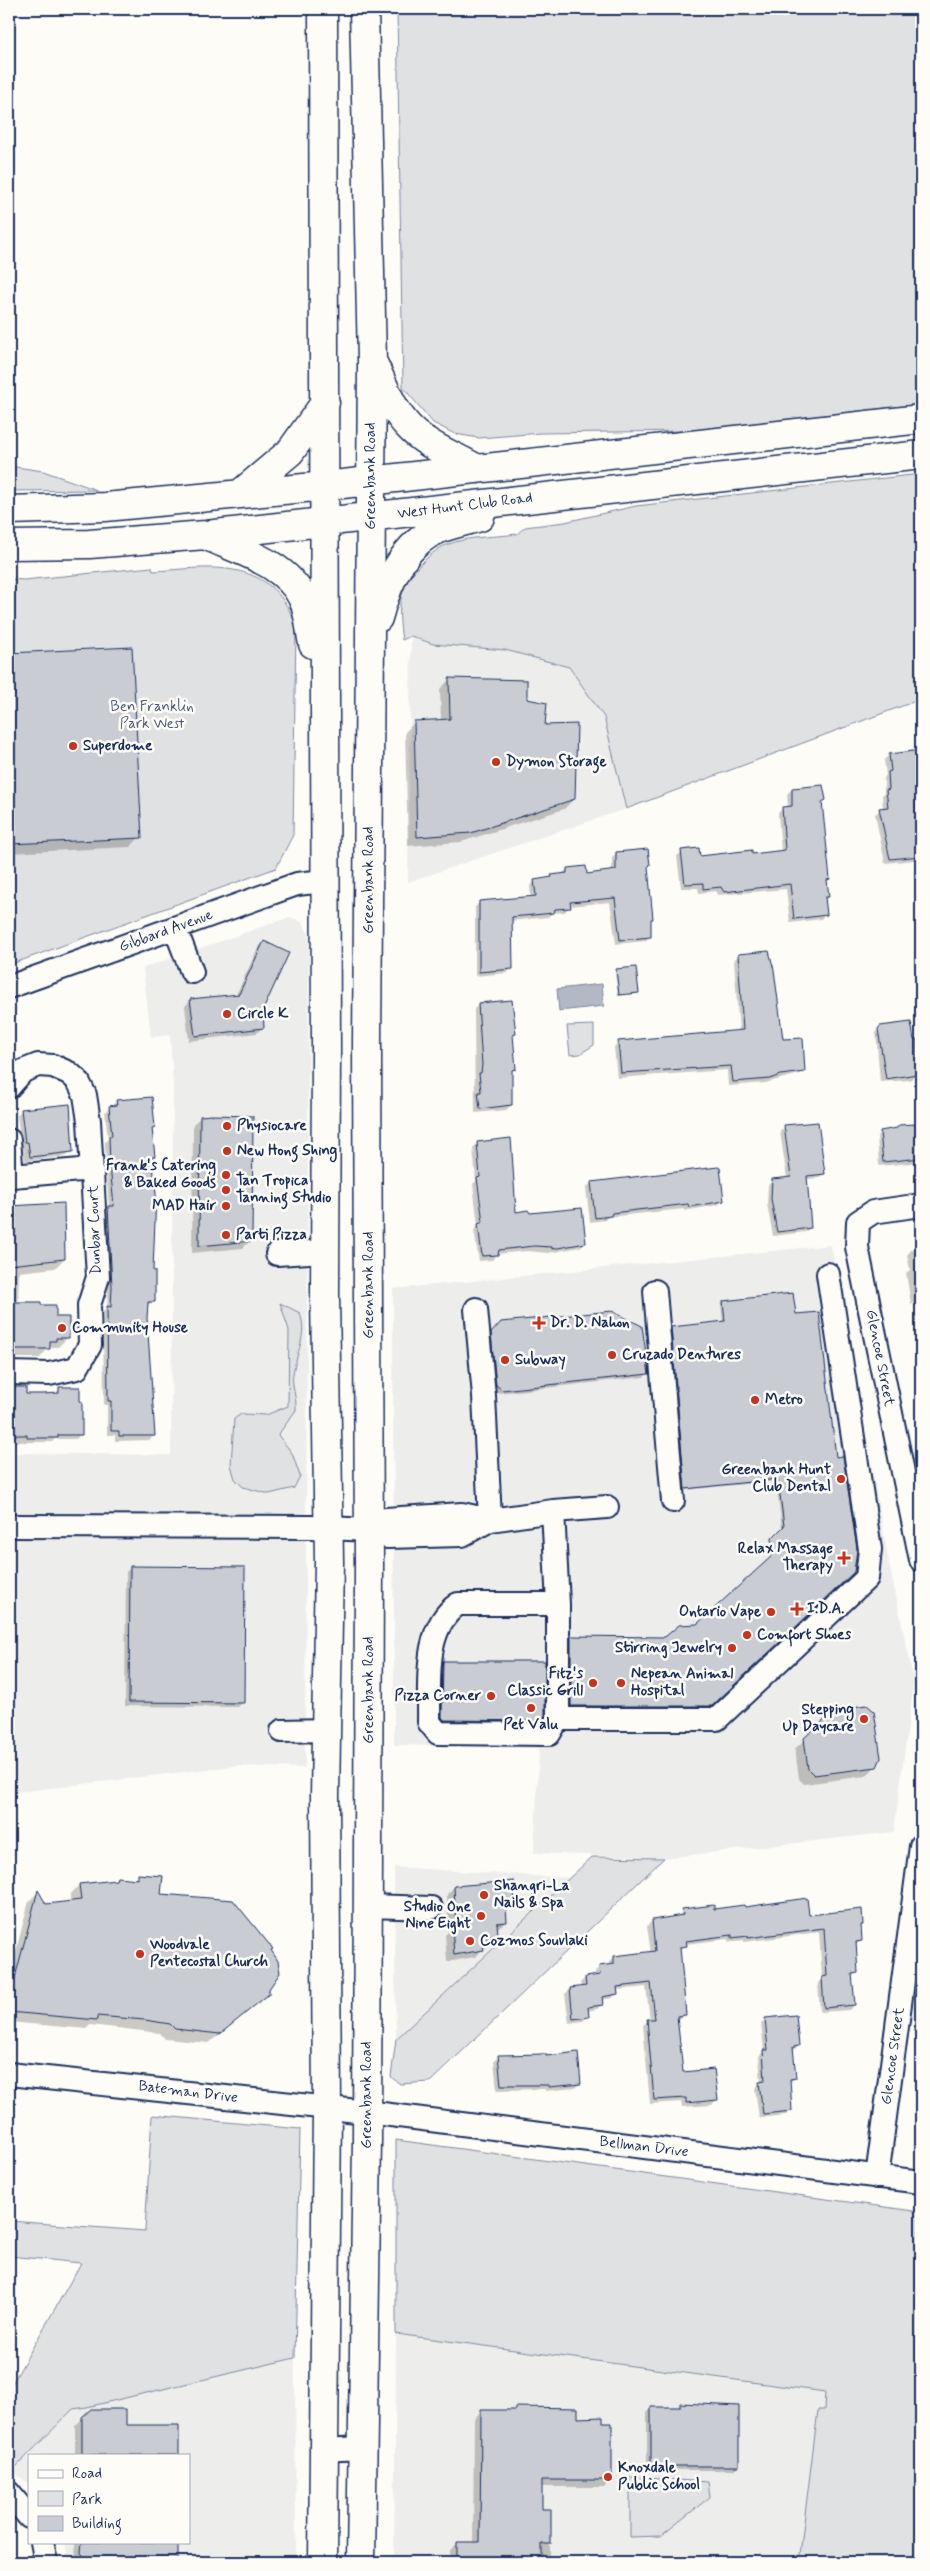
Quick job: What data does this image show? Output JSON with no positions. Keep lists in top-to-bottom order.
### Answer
{
  "streets": {
    "main road": ["Greenbank Road", "West Hunt Club Road"],
    "street": [
      "Gibbard Avenue",
      "Dunbar Court",
      "Glencoe Street",
      "Bateman Drive",
      "Bellman Drive"
    ]
  },
  "crossings": [
    ["Greenbank Road", "West Hunt Club Road"],
    ["Greenbank Road", "Bateman Drive"],
    ["Greenbank Road", "Bellman Drive"],
    ["Glencoe Street", "Bellman Drive"],
    ["Bateman Drive", "Bellman Drive"]
  ],
  "parks": ["Ben Franklin Park West"],
  "places": {
    "other": [
      "Superdome",
      "Dymon Storage",
      "Circle K",
      "Physiocare",
      "New Hong Shing",
      "Frank's Catering & Baked Goods",
      "Tan Tropica Tanning Studio",
      "MAD Hair",
      "Parti Pizza",
      "Community House",
      "Cruzado Dentures",
      "Subway",
      "Metro",
      "Greenbank Hunt Club Dental",
      "Ontario Vape",
      "Comfort Shoes",
      "Stirring Jewelry",
      "Fitz's Classic Grill",
      "Nepean Animal Hospital",
      "Pizza Corner",
      "Pet Valu",
      "Stepping Up Daycare",
      "Shangri-La Nails & Spa",
      "Studio One Nine Eight",
      "Cozmos Souvlaki",
      "Woodvale Pentecostal Church",
      "Knoxdale Public School"
    ],
    "health": ["Dr. D. Nahon", "Relax Massage Therapy", "I.D.A."]
  },
  "legend": ["Road", "Park", "Building"]
}
